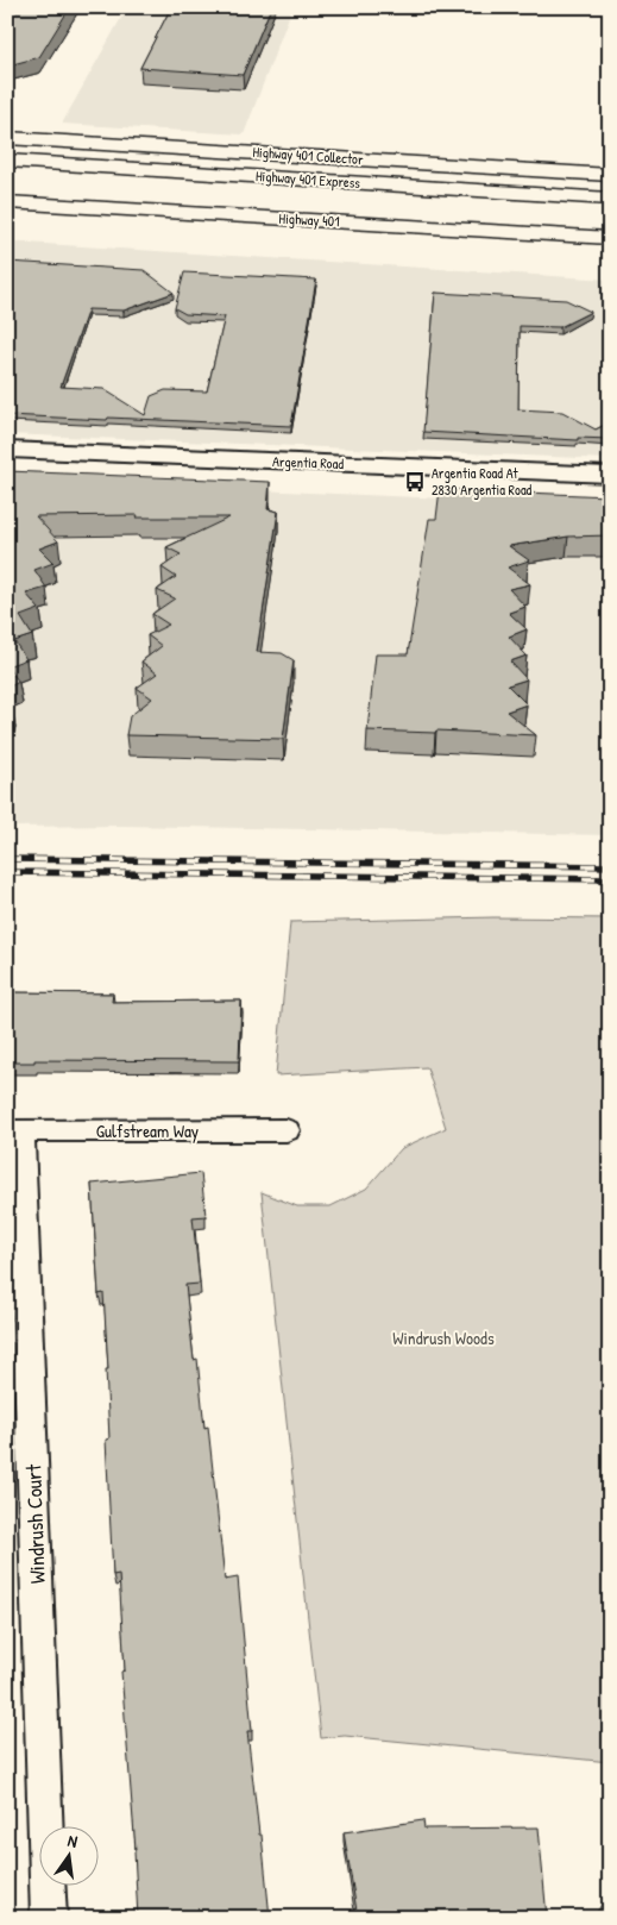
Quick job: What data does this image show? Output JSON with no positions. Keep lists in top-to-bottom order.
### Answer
{
  "streets": {
    "highway": ["Highway 401 Collector", "Highway 401 Express", "Highway 401"],
    "street": ["Argentia Road", "Gulfstream Way", "Windrush Court"]
  },
  "crossings": [
    ["Gulfstream Way", "Windrush Court"]
  ],
  "parks": ["Windrush Woods"],
  "places": {
    "bus stop": ["Argentia Road At 2830 Argentia Road"]
  },
  "north": "top"
}
